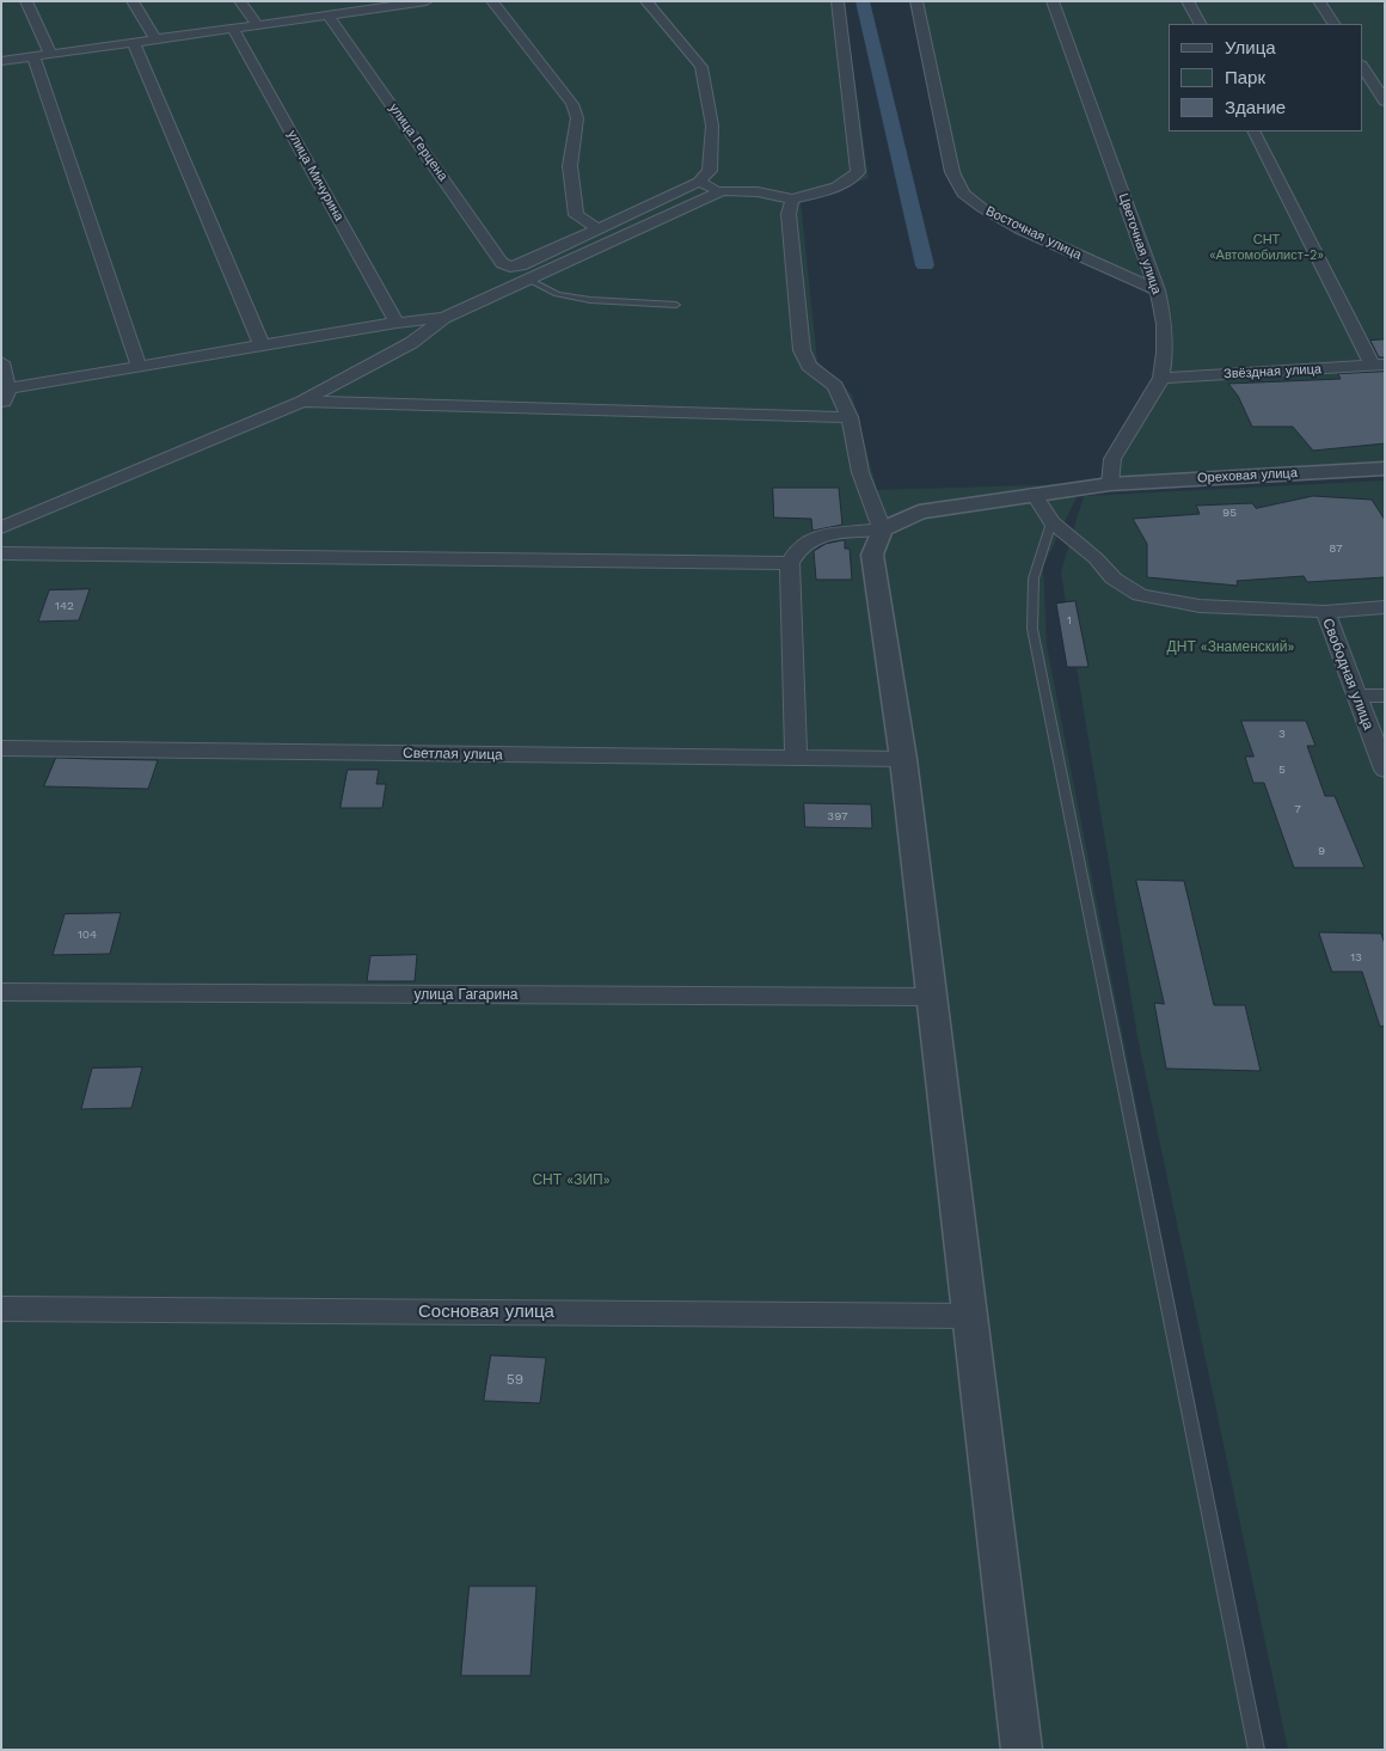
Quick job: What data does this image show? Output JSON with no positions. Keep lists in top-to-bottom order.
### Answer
{
  "streets": {
    "street": [
      "улица Герцена",
      "улица Мичурина",
      "Восточная улица",
      "Цветочная улица",
      "Звёздная улица",
      "Ореховая улица",
      "Свободная улица",
      "Светлая улица",
      "улица Гагарина",
      "Сосновая улица"
    ]
  },
  "crossings": [
    ["Восточная улица", "Цветочная улица"],
    ["Цветочная улица", "Звёздная улица"],
    ["Цветочная улица", "Ореховая улица"]
  ],
  "parks": ["СНТ «Автомобилист-2»", "ДНТ «Знаменский»", "СНТ «ЗИП»"],
  "house_numbers": [
    "95",
    "87",
    "142",
    "1",
    "3",
    "5",
    "7",
    "397",
    "9",
    "104",
    "13",
    "59"
  ],
  "legend": ["Улица", "Парк", "Здание"]
}
